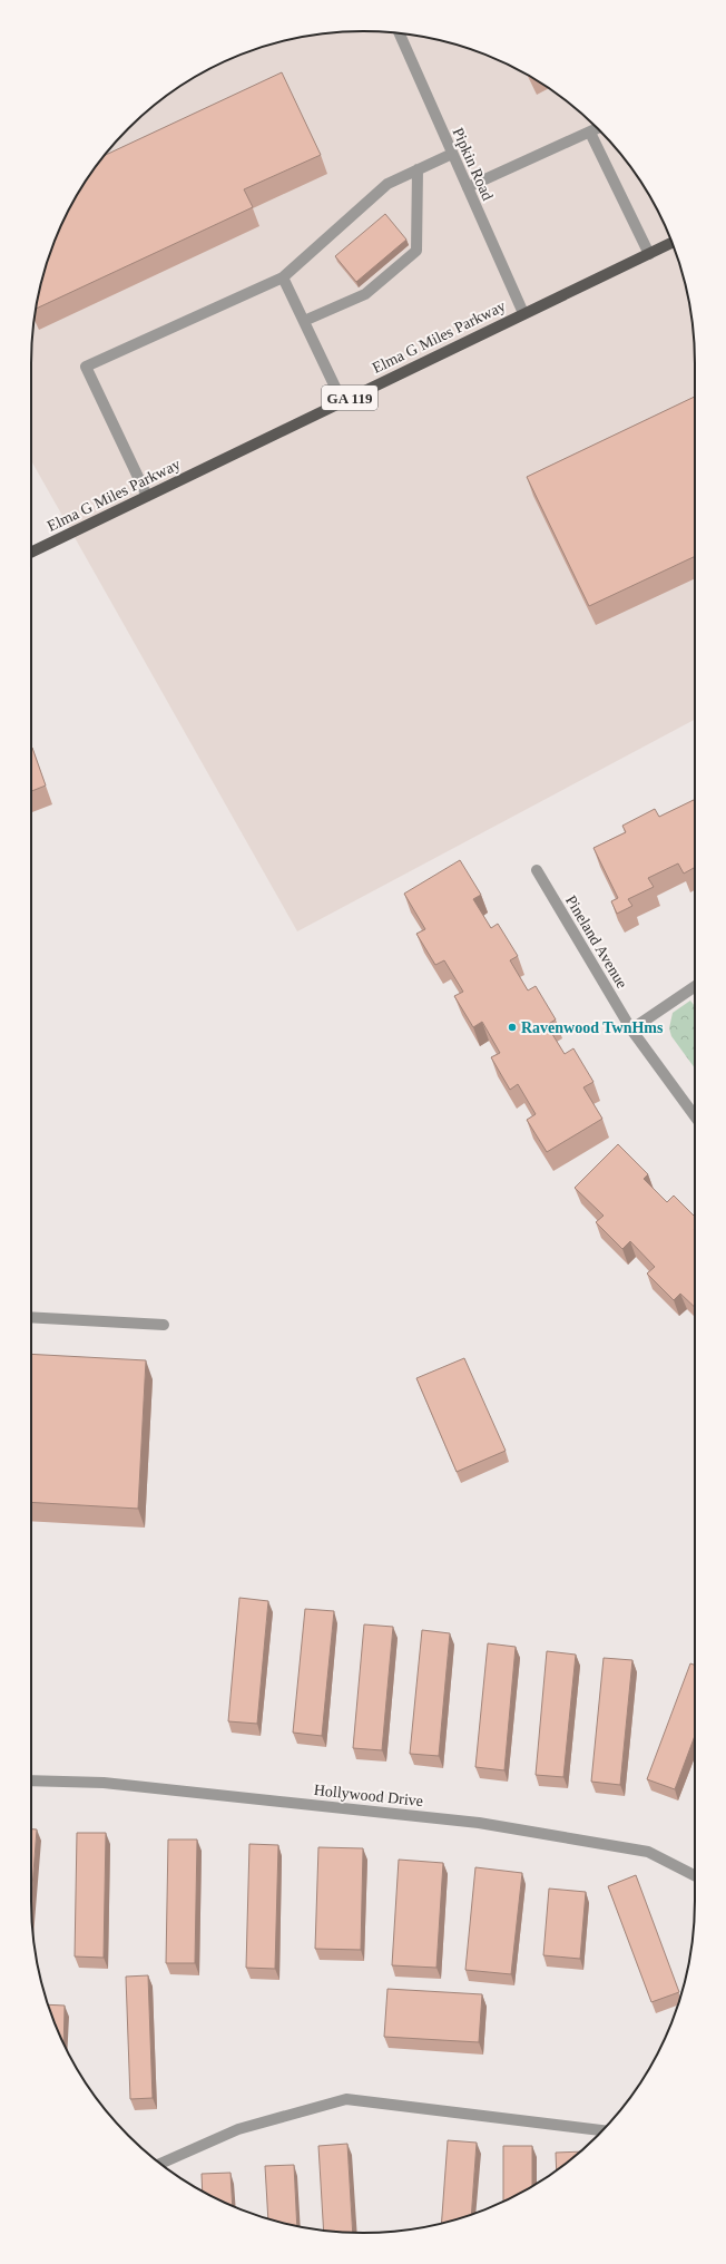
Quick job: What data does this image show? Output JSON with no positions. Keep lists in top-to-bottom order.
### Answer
{
  "streets": {
    "main road": ["Elma G Miles Parkway", "GA 119"],
    "street": ["Pipkin Road", "Pineland Avenue", "Hollywood Drive"]
  },
  "crossings": [
    ["Pipkin Road", "Elma G Miles Parkway"]
  ],
  "places": ["Ravenwood TwnHms"]
}
